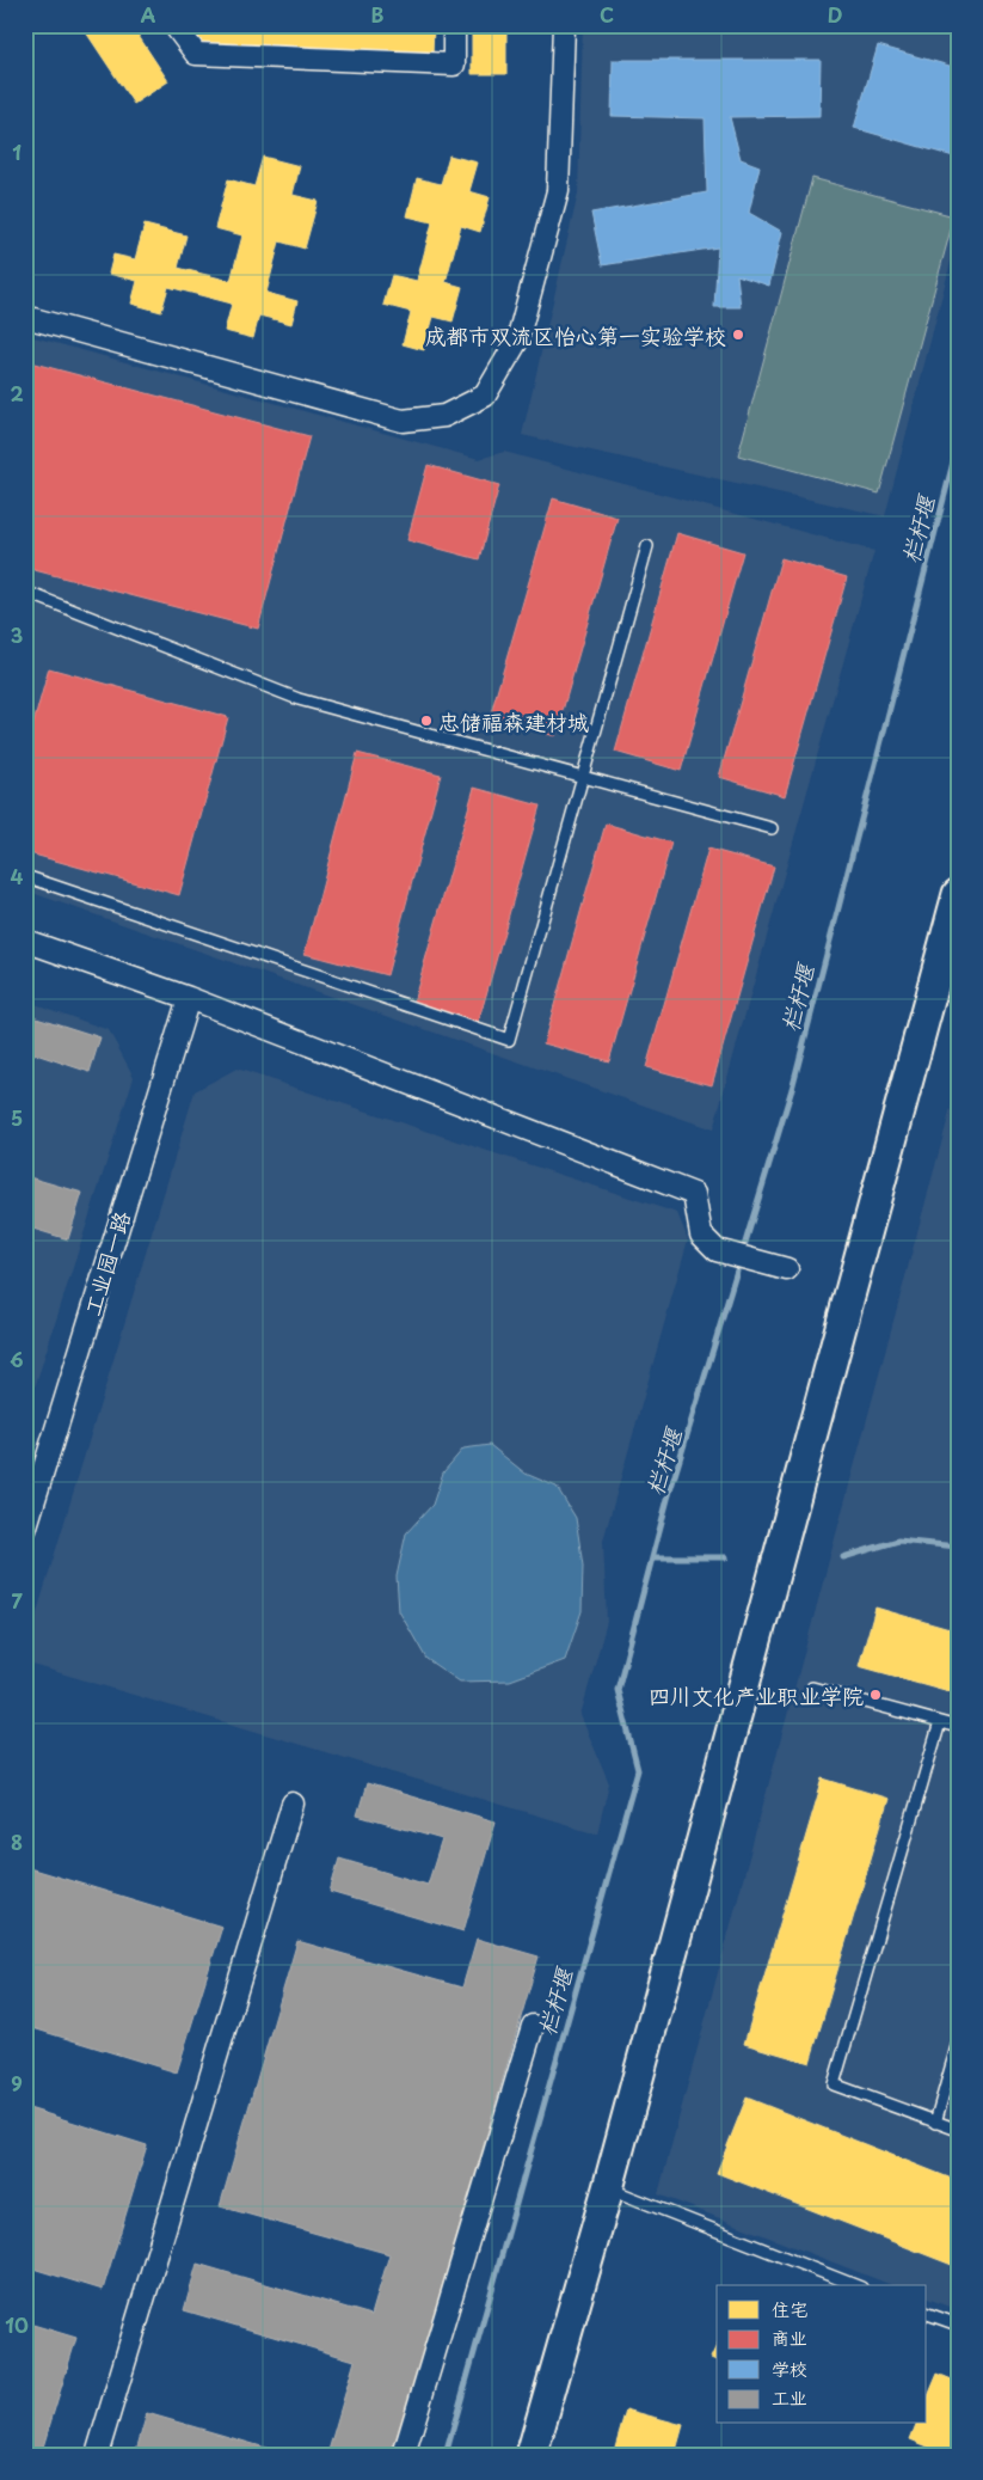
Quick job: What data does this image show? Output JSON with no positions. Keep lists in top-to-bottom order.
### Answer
{
  "streets": {
    "street": ["工业园一路"]
  },
  "water": ["栏杆堰"],
  "places": ["成都市双流区怡心第一实验学校", "忠储福森建材城", "四川文化产业职业学院"],
  "legend": [
    "住宅",
    "商业",
    "学校",
    "工业"
  ],
  "grid": {
    "columns": [
      "A",
      "B",
      "C",
      "D"
    ],
    "rows": [
      "1",
      "2",
      "3",
      "4",
      "5",
      "6",
      "7",
      "8",
      "9",
      "10"
    ]
  }
}
